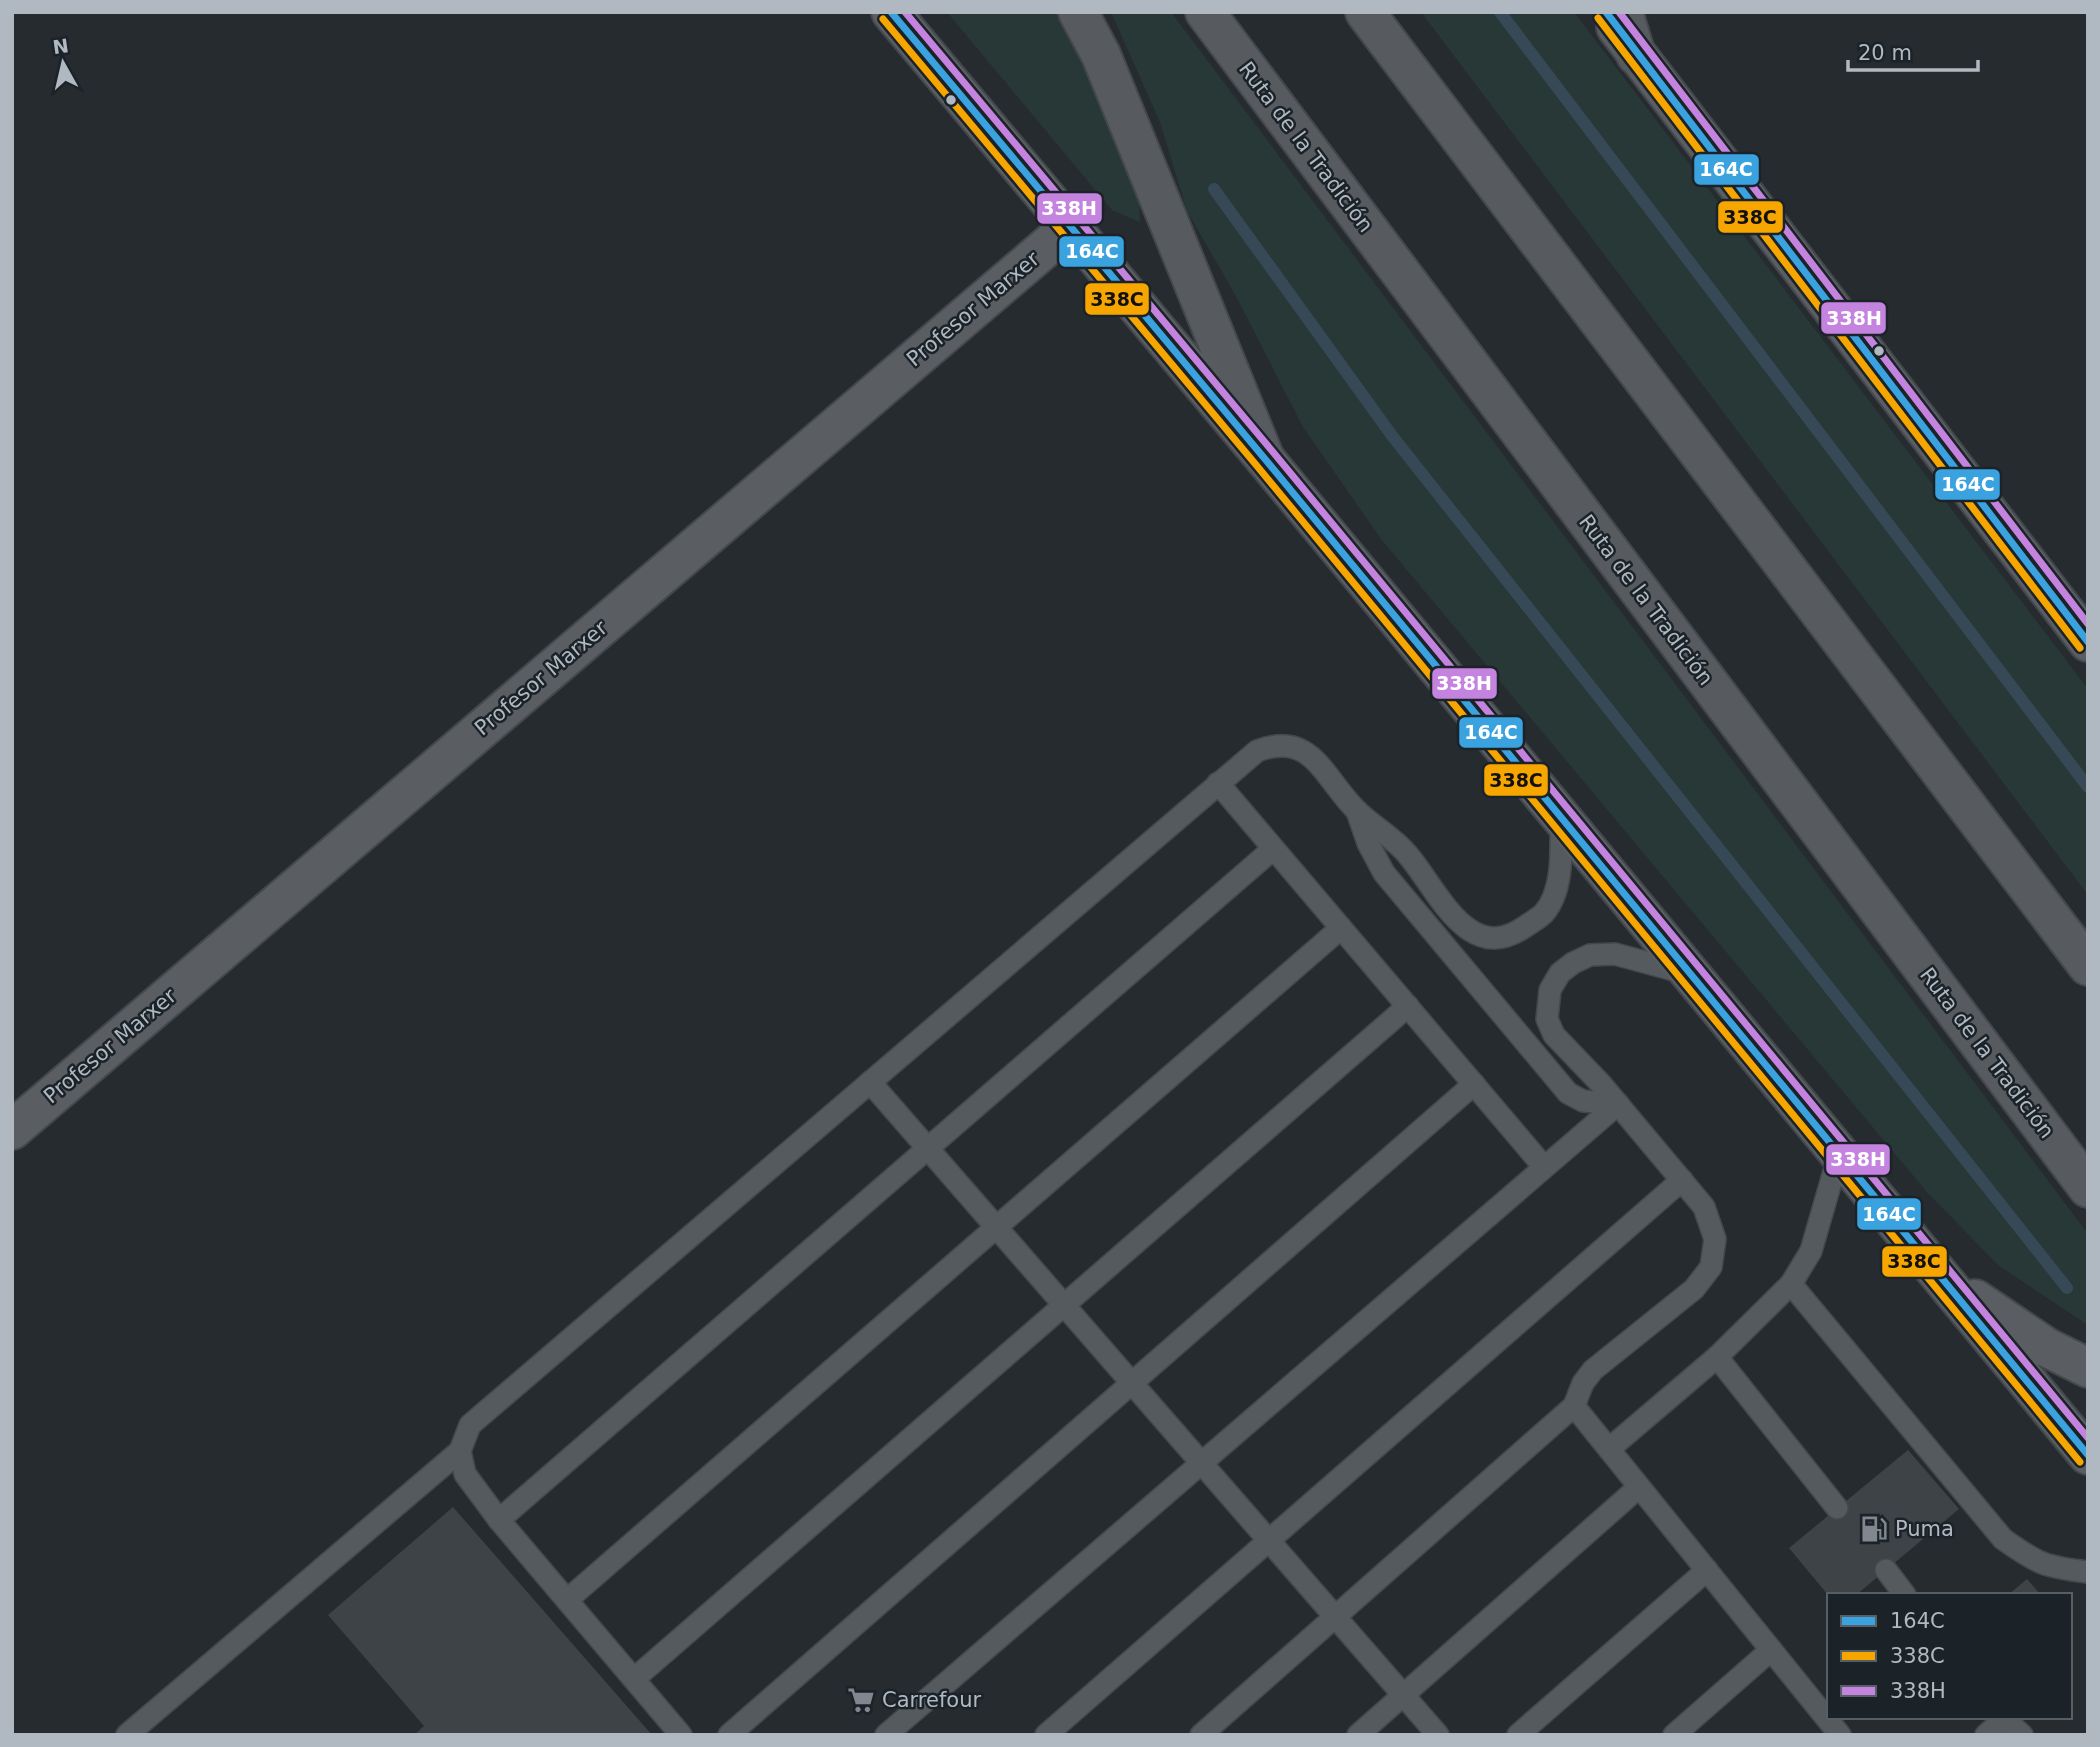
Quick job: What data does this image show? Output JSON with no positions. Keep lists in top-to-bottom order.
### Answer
{
  "streets": {
    "main road": ["Ruta de la Tradición", "Profesor Marxer"]
  },
  "places": {
    "fuel station": ["Puma"],
    "supermarket": ["Carrefour"]
  },
  "lines": ["transit line 164C", "transit line 338H", "transit line 338C"],
  "legend": ["164C", "338C", "338H"],
  "scale_bar": "20 m",
  "north": "top"
}
